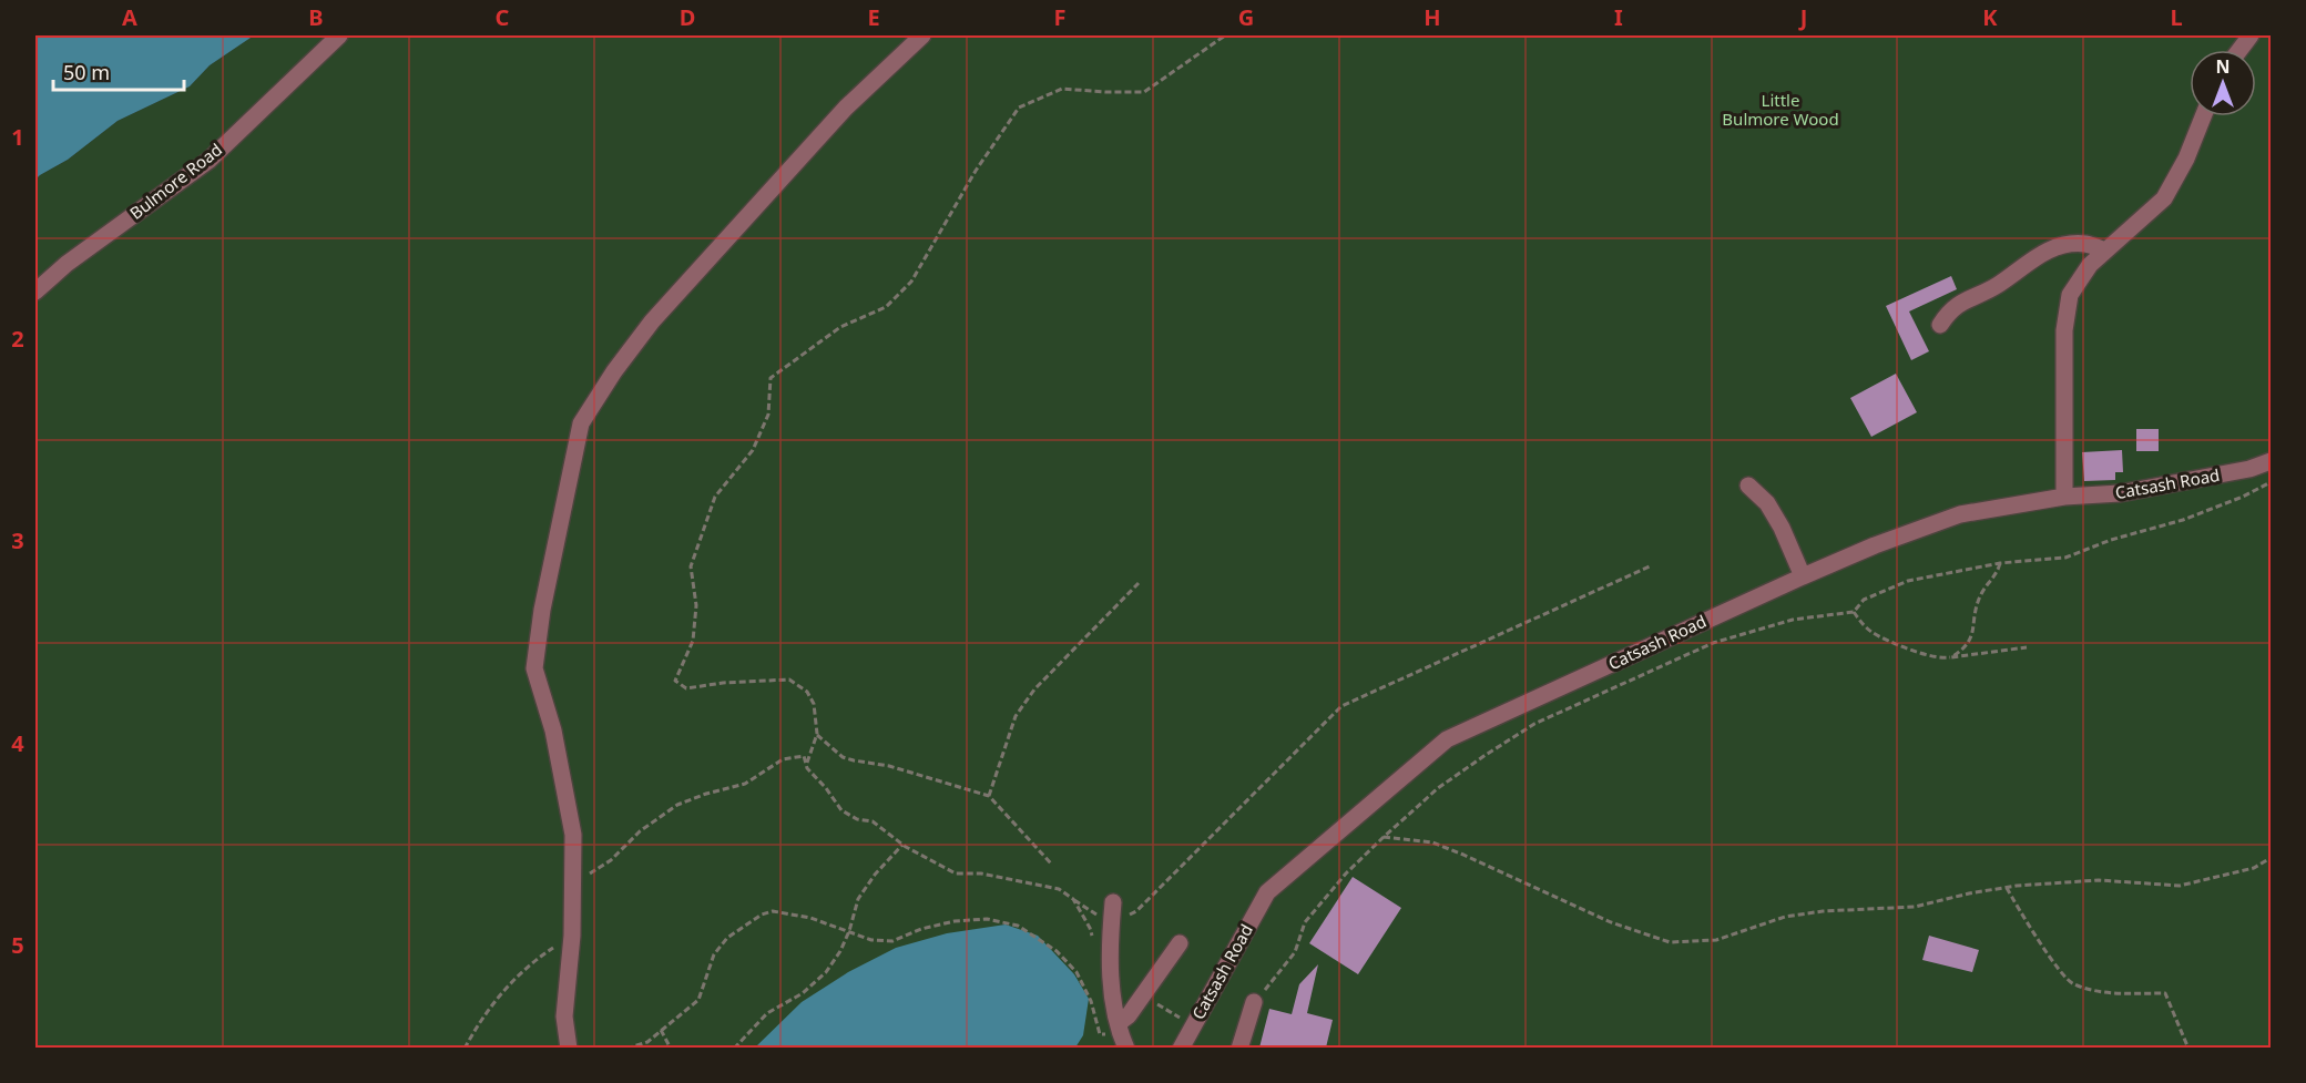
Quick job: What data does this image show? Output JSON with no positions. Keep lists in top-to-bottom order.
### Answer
{
  "streets": {
    "street": ["Bulmore Road", "Catsash Road"]
  },
  "parks": ["Little Bulmore Wood"],
  "scale_bar": "50 m",
  "north": "top",
  "grid": {
    "columns": [
      "A",
      "B",
      "C",
      "D",
      "E",
      "F",
      "G",
      "H",
      "I",
      "J",
      "K",
      "L"
    ],
    "rows": [
      "1",
      "2",
      "3",
      "4",
      "5"
    ]
  }
}
